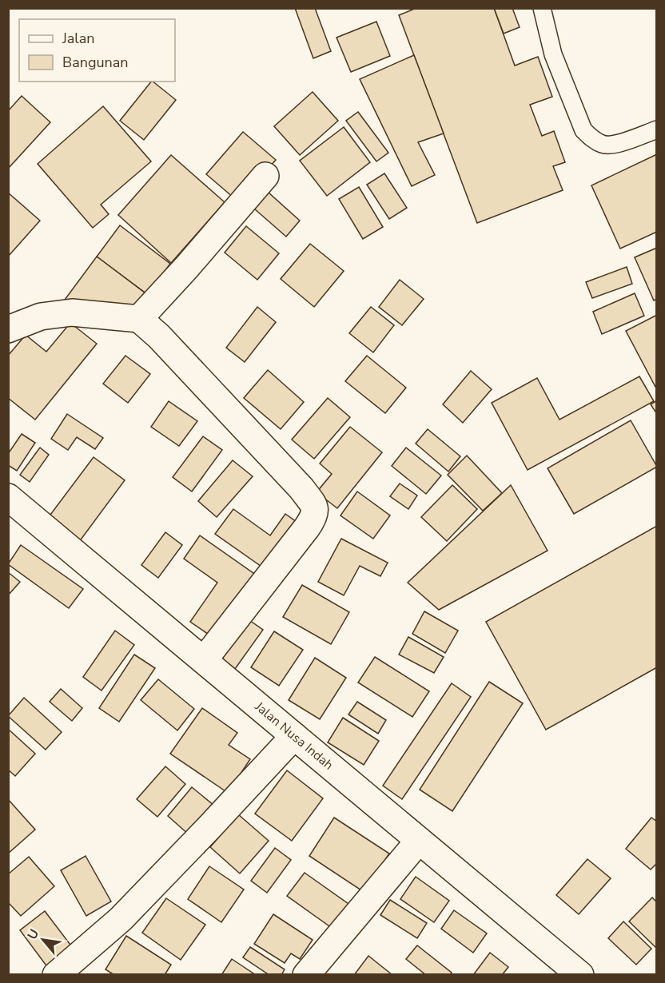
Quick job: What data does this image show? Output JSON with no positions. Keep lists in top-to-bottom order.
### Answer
{
  "streets": {
    "street": ["Jalan Nusa Indah"]
  },
  "legend": ["Jalan", "Bangunan"],
  "north": "top left"
}
